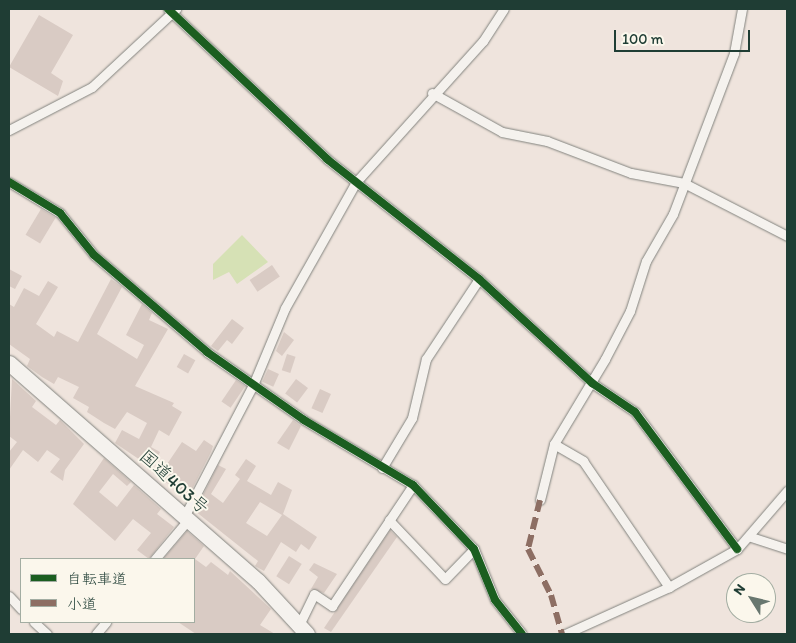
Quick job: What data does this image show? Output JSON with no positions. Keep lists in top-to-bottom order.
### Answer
{
  "streets": {
    "highway": ["国道403号"]
  },
  "legend": ["自転車道", "小道"],
  "scale_bar": "100 m",
  "north": "top left"
}
